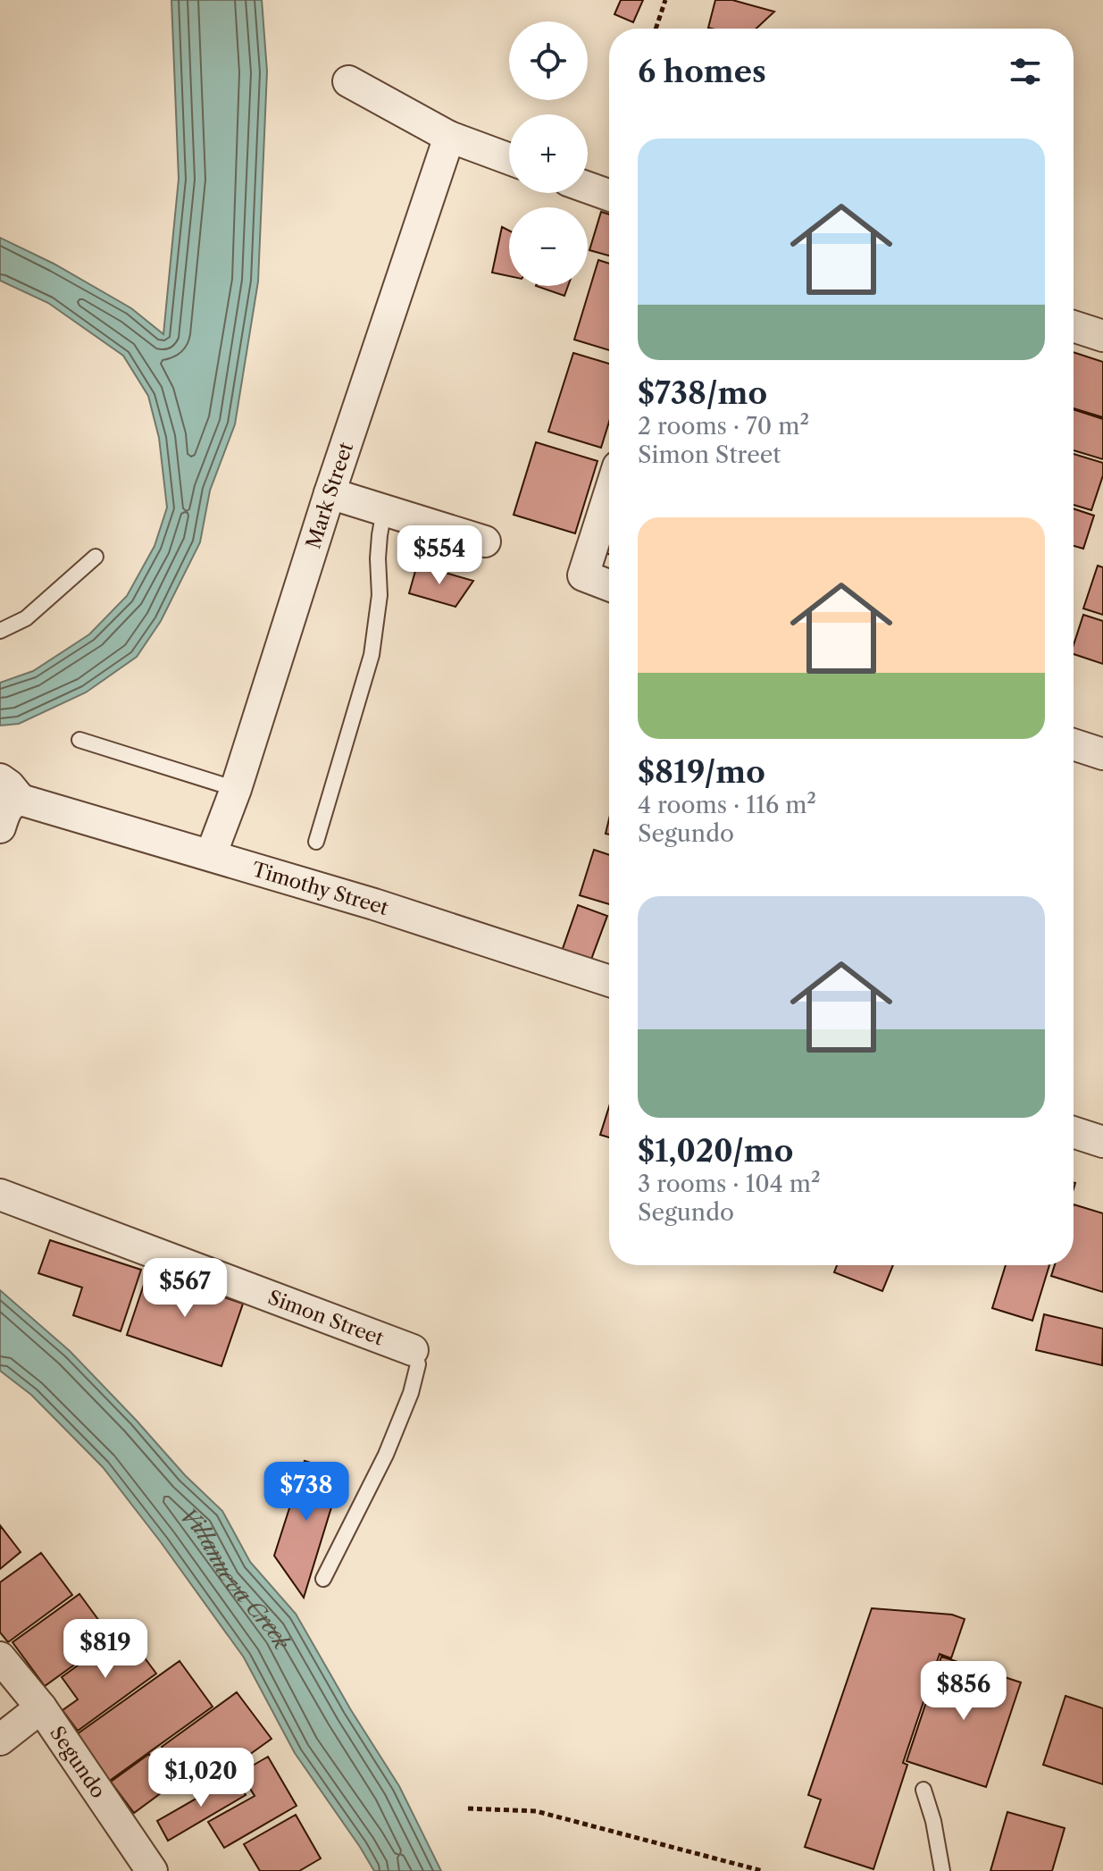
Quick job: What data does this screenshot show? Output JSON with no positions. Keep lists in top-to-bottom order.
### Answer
{
  "streets": {
    "street": [
      "Mark Street",
      "Timothy Street",
      "Simon Street",
      "Segundo"
    ]
  },
  "crossings": [
    ["Mark Street", "Timothy Street"]
  ],
  "water": ["Villanueva Creek"],
  "page": {
    "map_buttons": ["+", "−"],
    "heading": "6 homes",
    "list": [
      {
        "name": "$738/mo",
        "note": "2 rooms · 70 m² · Simon Street"
      },
      {
        "name": "$819/mo",
        "note": "4 rooms · 116 m² · Segundo"
      },
      {
        "name": "$1,020/mo",
        "note": "3 rooms · 104 m² · Segundo"
      }
    ],
    "price": [
      "$554",
      "$567",
      "$738",
      "$819",
      "$856",
      "$1,020"
    ]
  }
}
